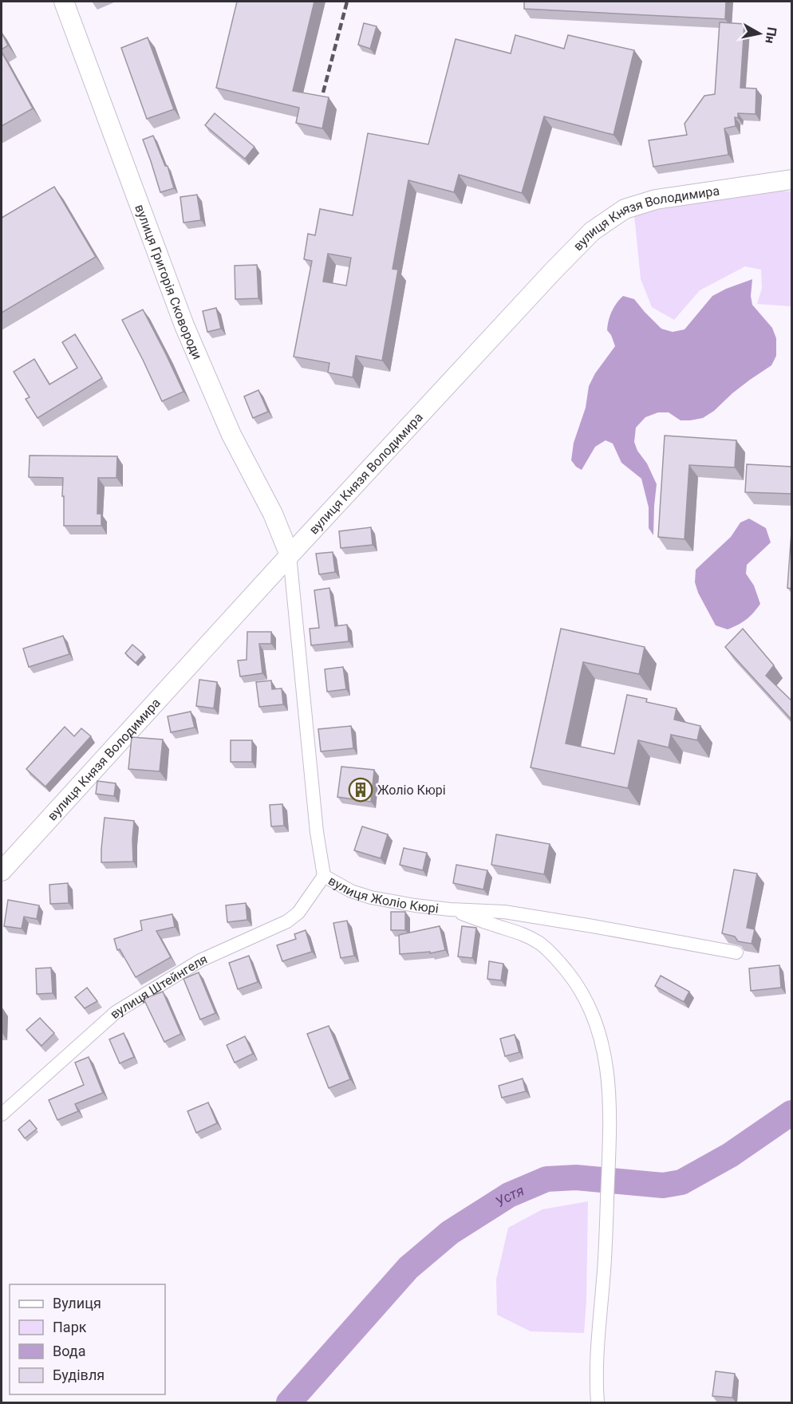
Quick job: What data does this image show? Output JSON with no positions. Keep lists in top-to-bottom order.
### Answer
{
  "streets": {
    "main road": ["вулиця Князя Володимира", "вулиця Григорія Сковороди"],
    "street": ["вулиця Жоліо Кюрі", "вулиця Штейнгеля"]
  },
  "crossings": [
    ["вулиця Князя Володимира", "вулиця Григорія Сковороди"],
    ["вулиця Князя Володимира", "вулиця Жоліо Кюрі"],
    ["вулиця Григорія Сковороди", "вулиця Жоліо Кюрі"],
    ["вулиця Жоліо Кюрі", "вулиця Штейнгеля"]
  ],
  "water": ["Устя"],
  "places": {
    "building": ["Жоліо Кюрі"]
  },
  "legend": [
    "Вулиця",
    "Парк",
    "Вода",
    "Будівля"
  ],
  "north": "right"
}
